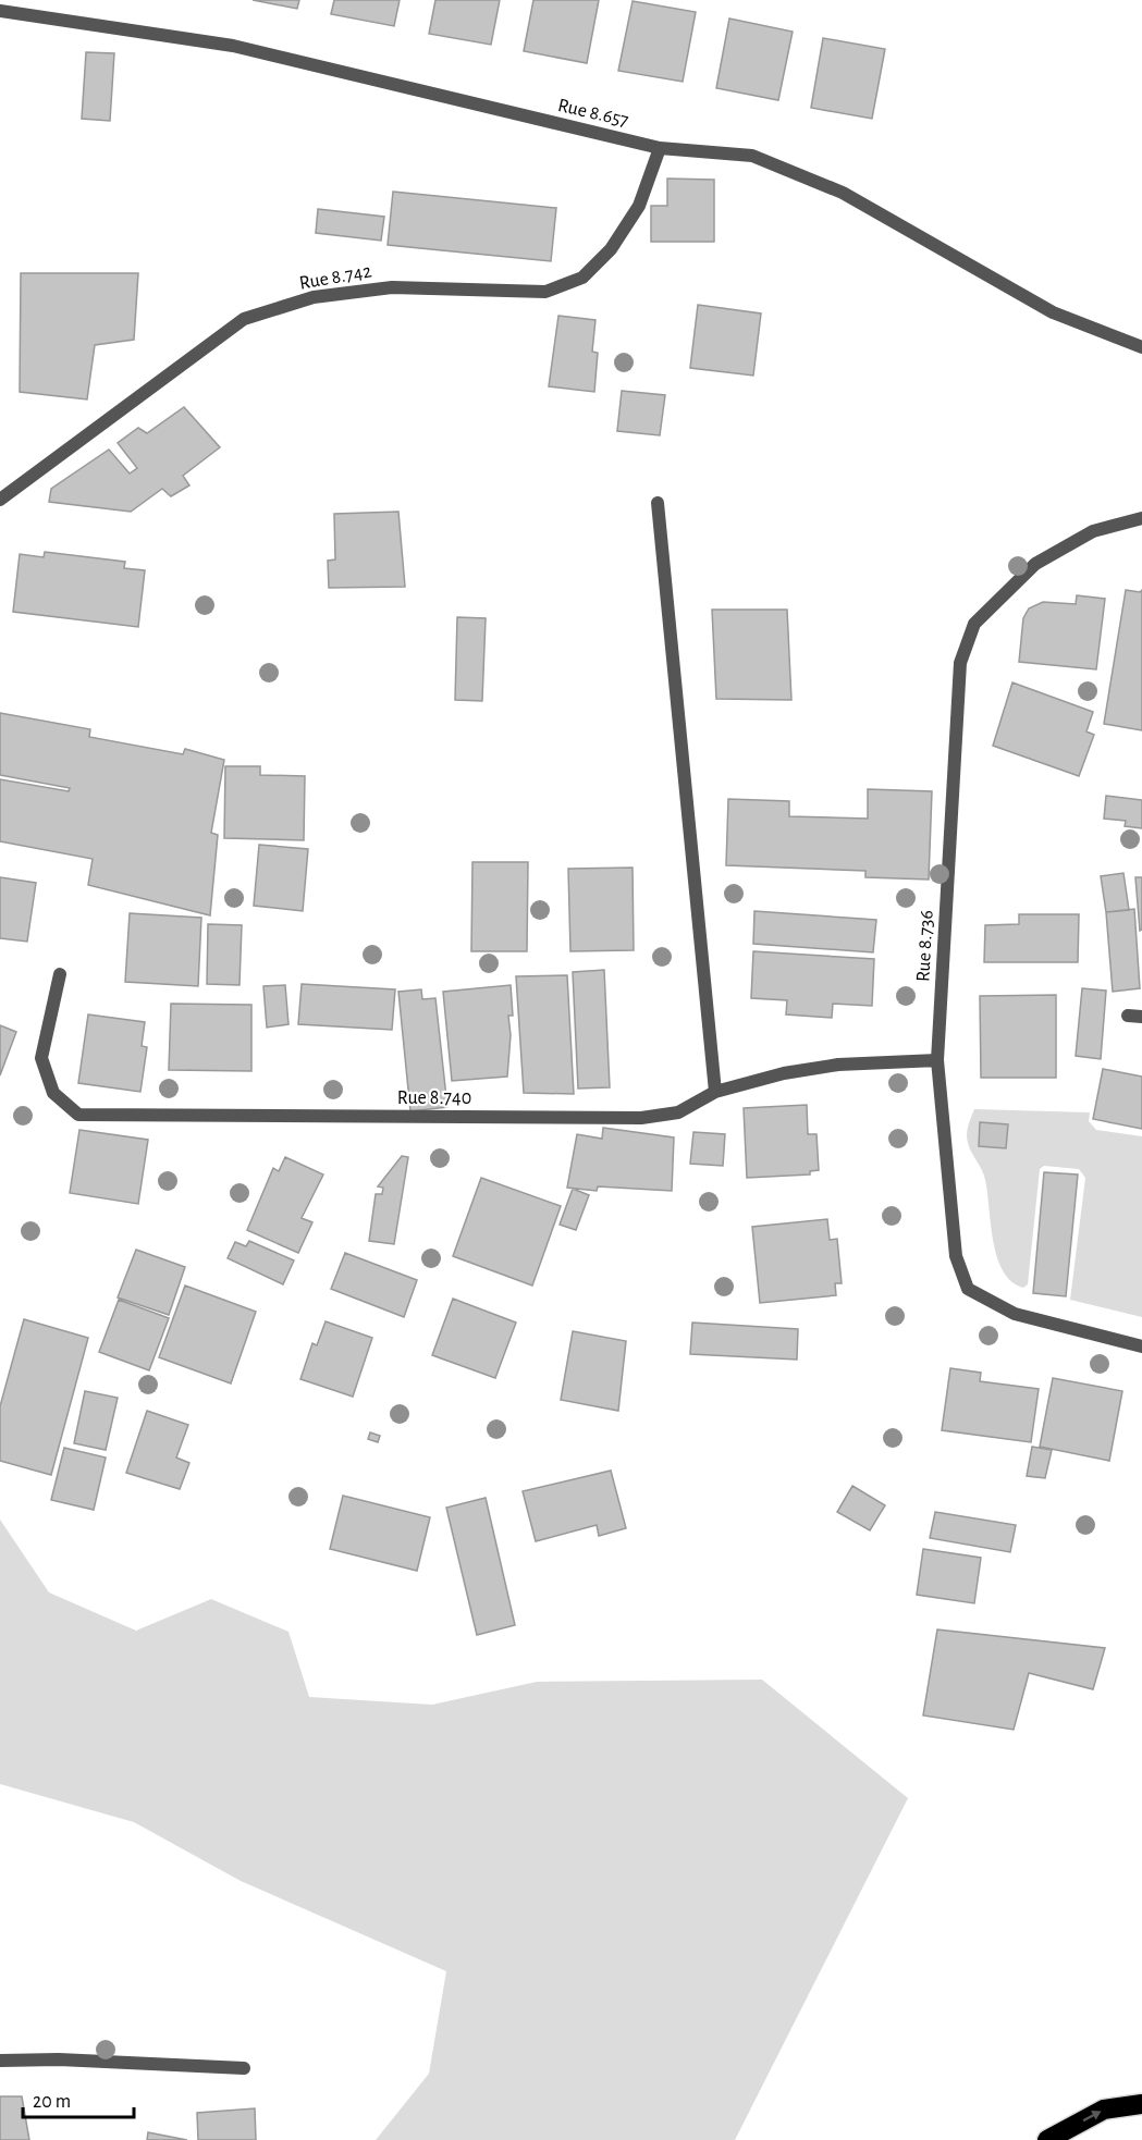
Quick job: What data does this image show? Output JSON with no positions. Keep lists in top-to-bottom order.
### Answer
{
  "streets": {
    "street": [
      "Rue 8.657",
      "Rue 8.742",
      "Rue 8.736",
      "Rue 8.740"
    ]
  },
  "crossings": [
    ["Rue 8.657", "Rue 8.742"],
    ["Rue 8.736", "Rue 8.740"]
  ],
  "scale_bar": "20 m"
}
